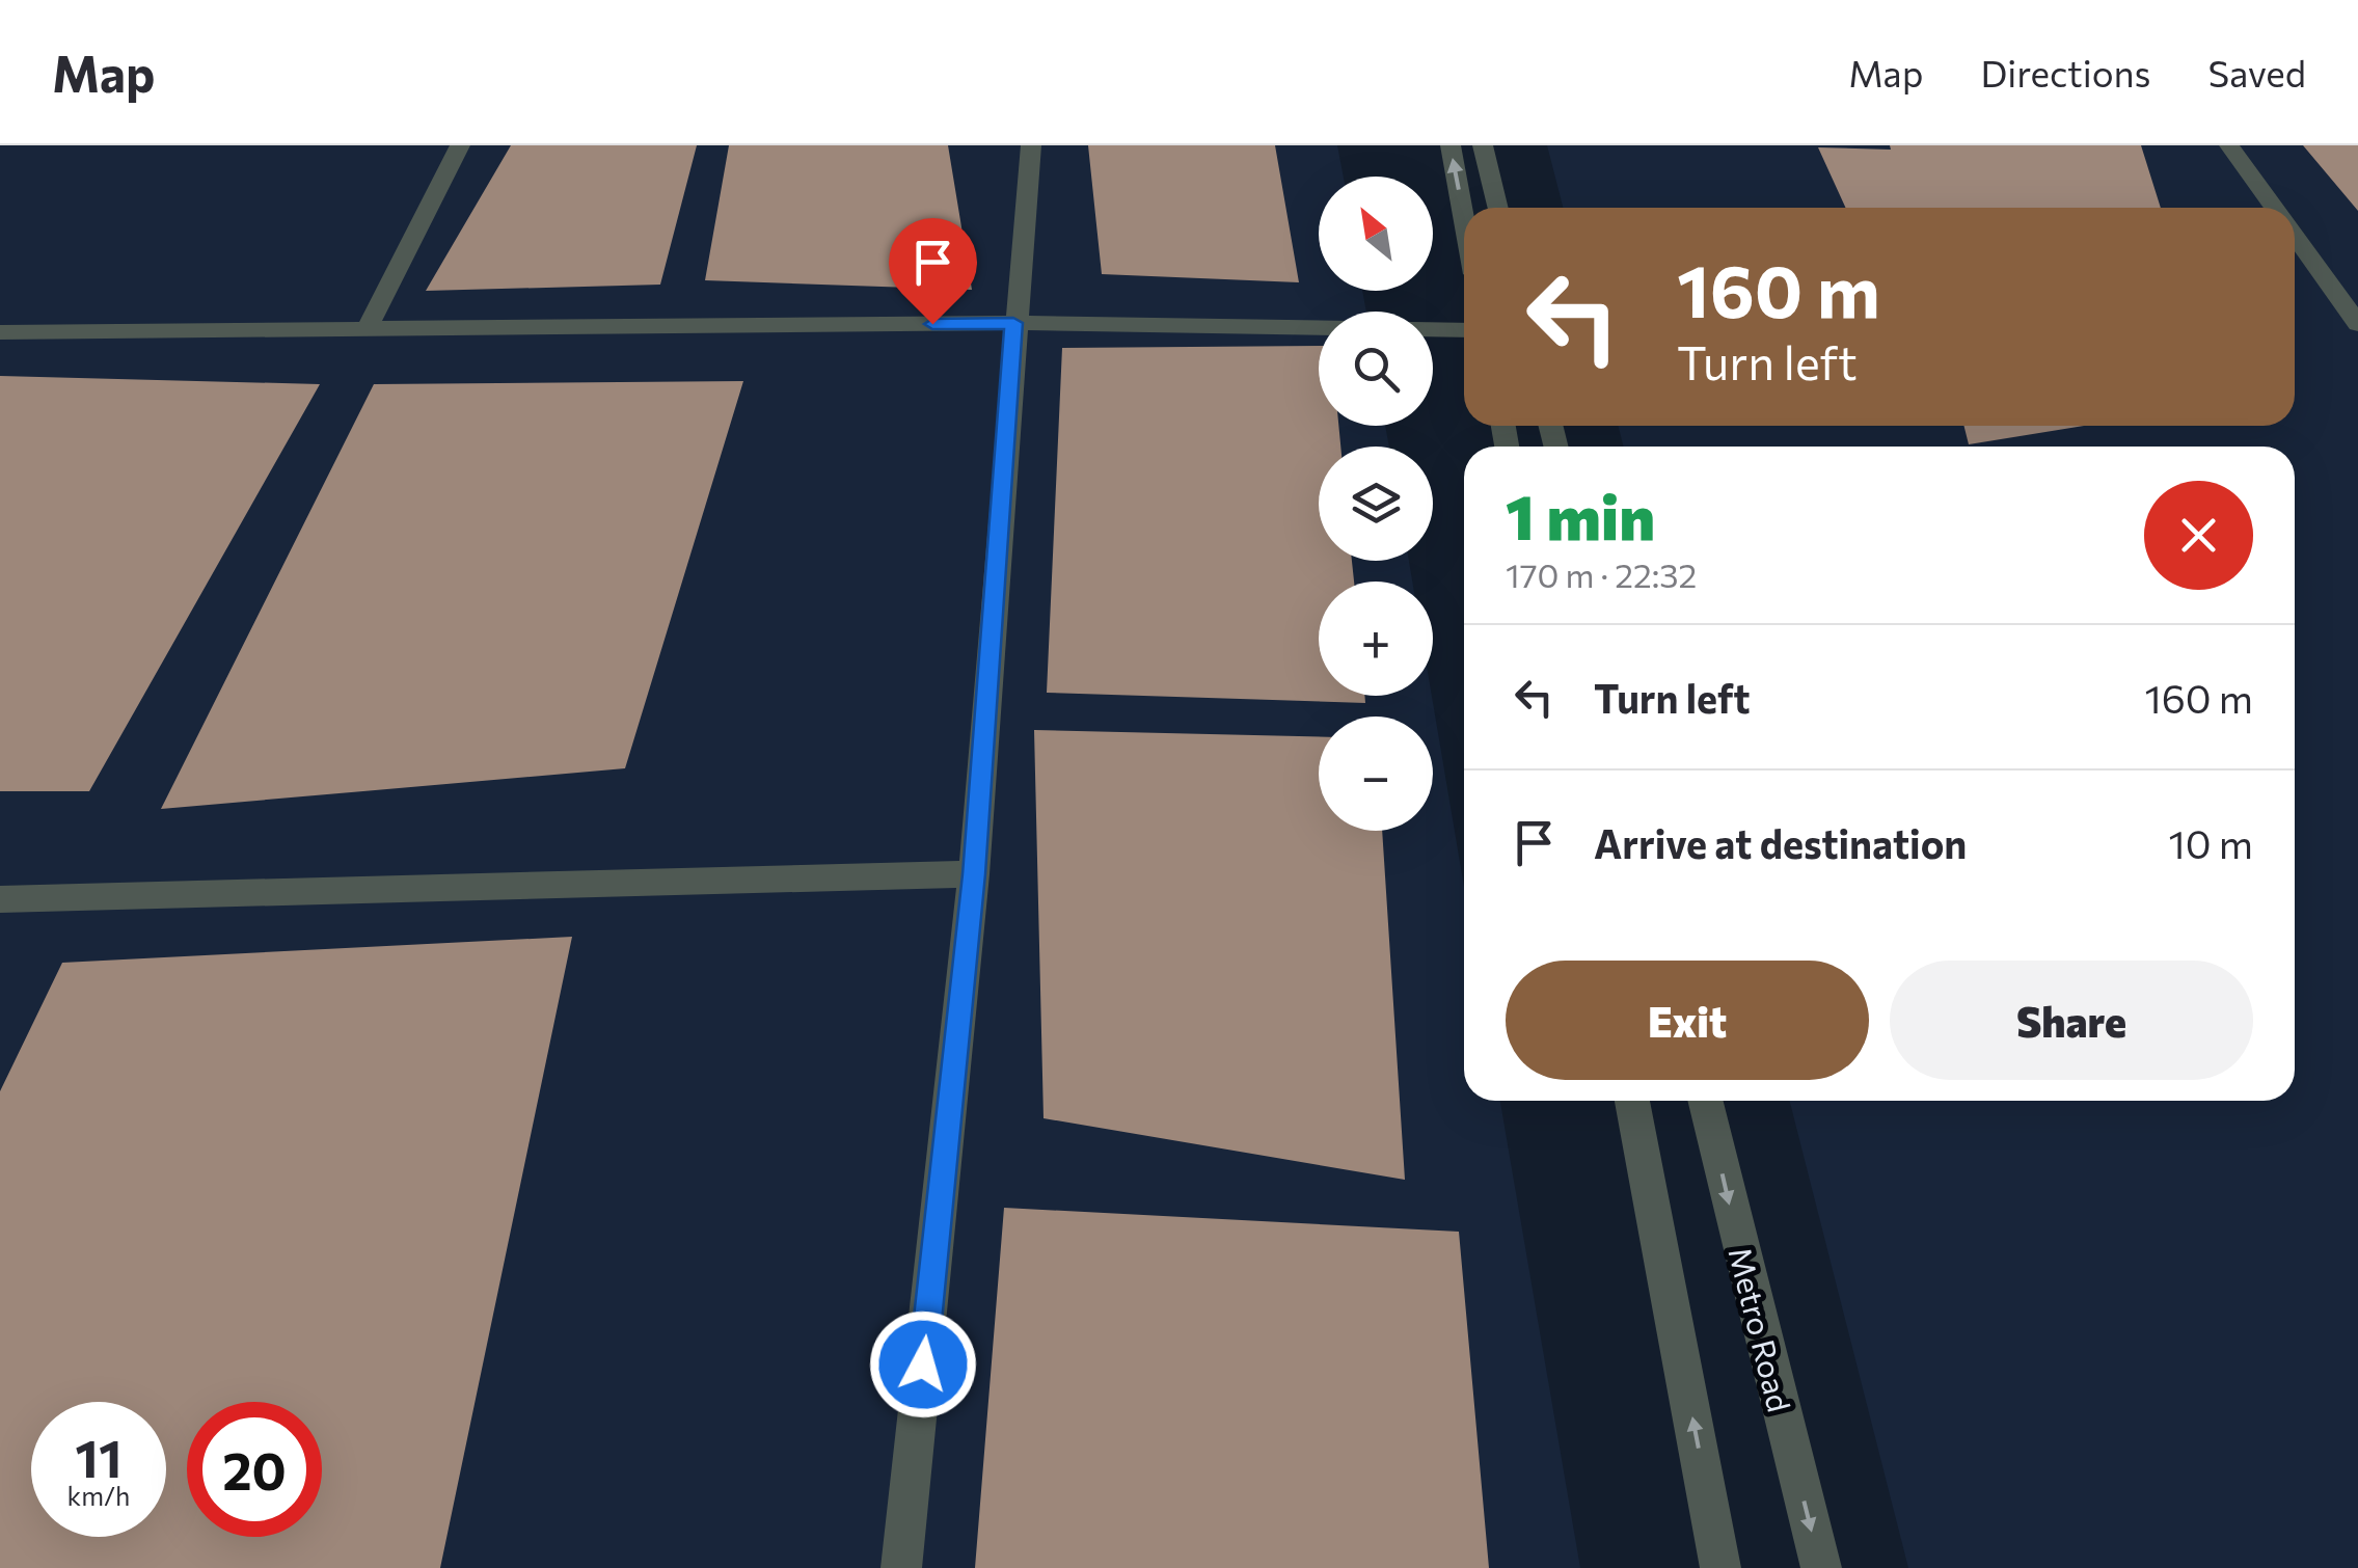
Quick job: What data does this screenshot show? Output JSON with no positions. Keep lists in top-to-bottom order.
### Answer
{
  "streets": {
    "street": ["Metro Road"]
  },
  "north": "top left",
  "page": {
    "header": "Map",
    "nav": ["Map", "Directions", "Saved"],
    "map_buttons": ["+", "−"],
    "turn": ["160 m", "Turn left"],
    "heading": ["1 min", "170 m · 22:32"],
    "list": [
      {
        "name": "Turn left",
        "value": "160 m"
      },
      {
        "name": "Arrive at destination",
        "value": "10 m"
      }
    ],
    "buttons": ["Exit", "Share"],
    "speed": "11 km/h",
    "limit": "20"
  }
}
